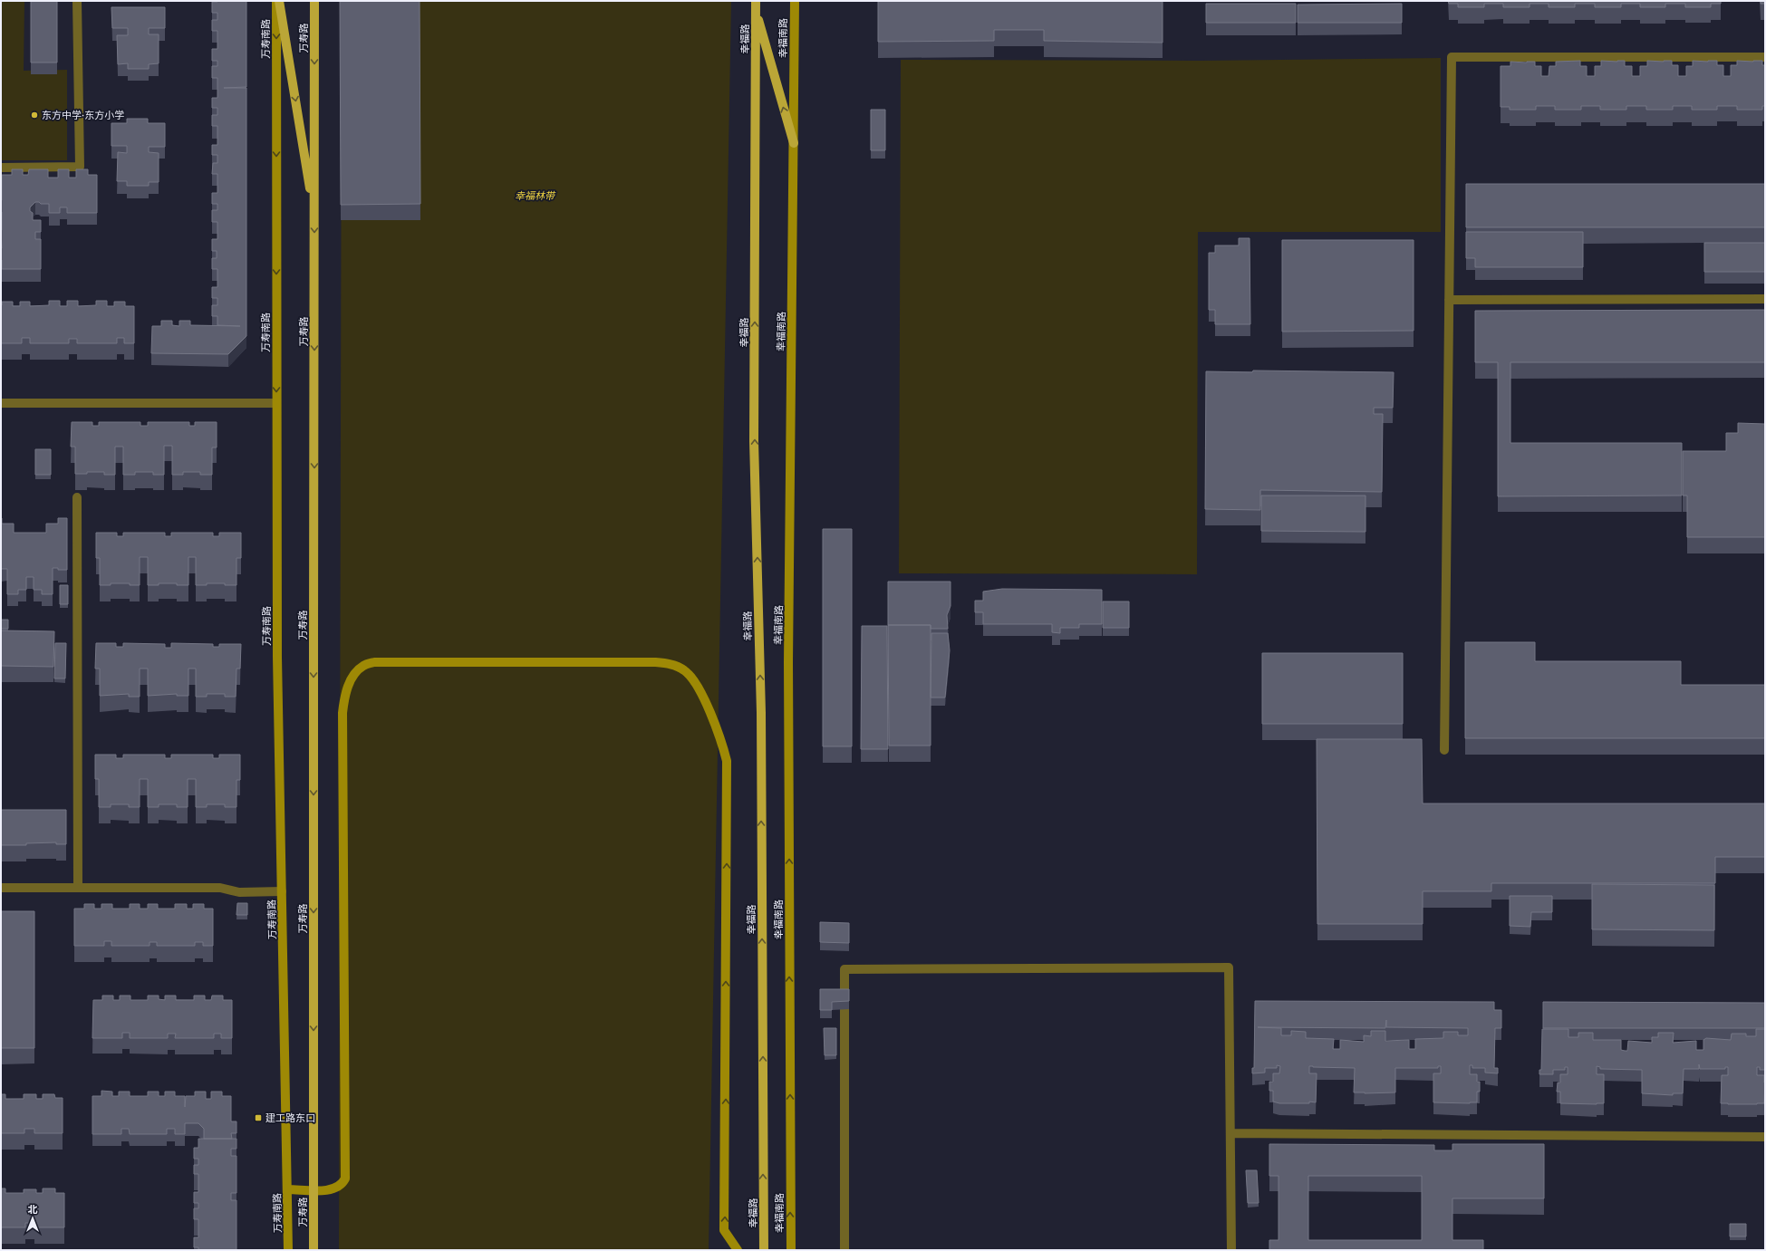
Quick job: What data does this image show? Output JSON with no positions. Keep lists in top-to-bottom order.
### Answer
{
  "streets": {
    "main road": [
      "万寿路",
      "幸福南路",
      "万寿南路",
      "幸福路"
    ]
  },
  "one_way": ["万寿路", "幸福南路", "幸福路"],
  "parks": ["幸福林带"],
  "places": {
    "other": ["东方中学·东方小学"],
    "transit": ["建工路东口"]
  },
  "north": "top"
}
